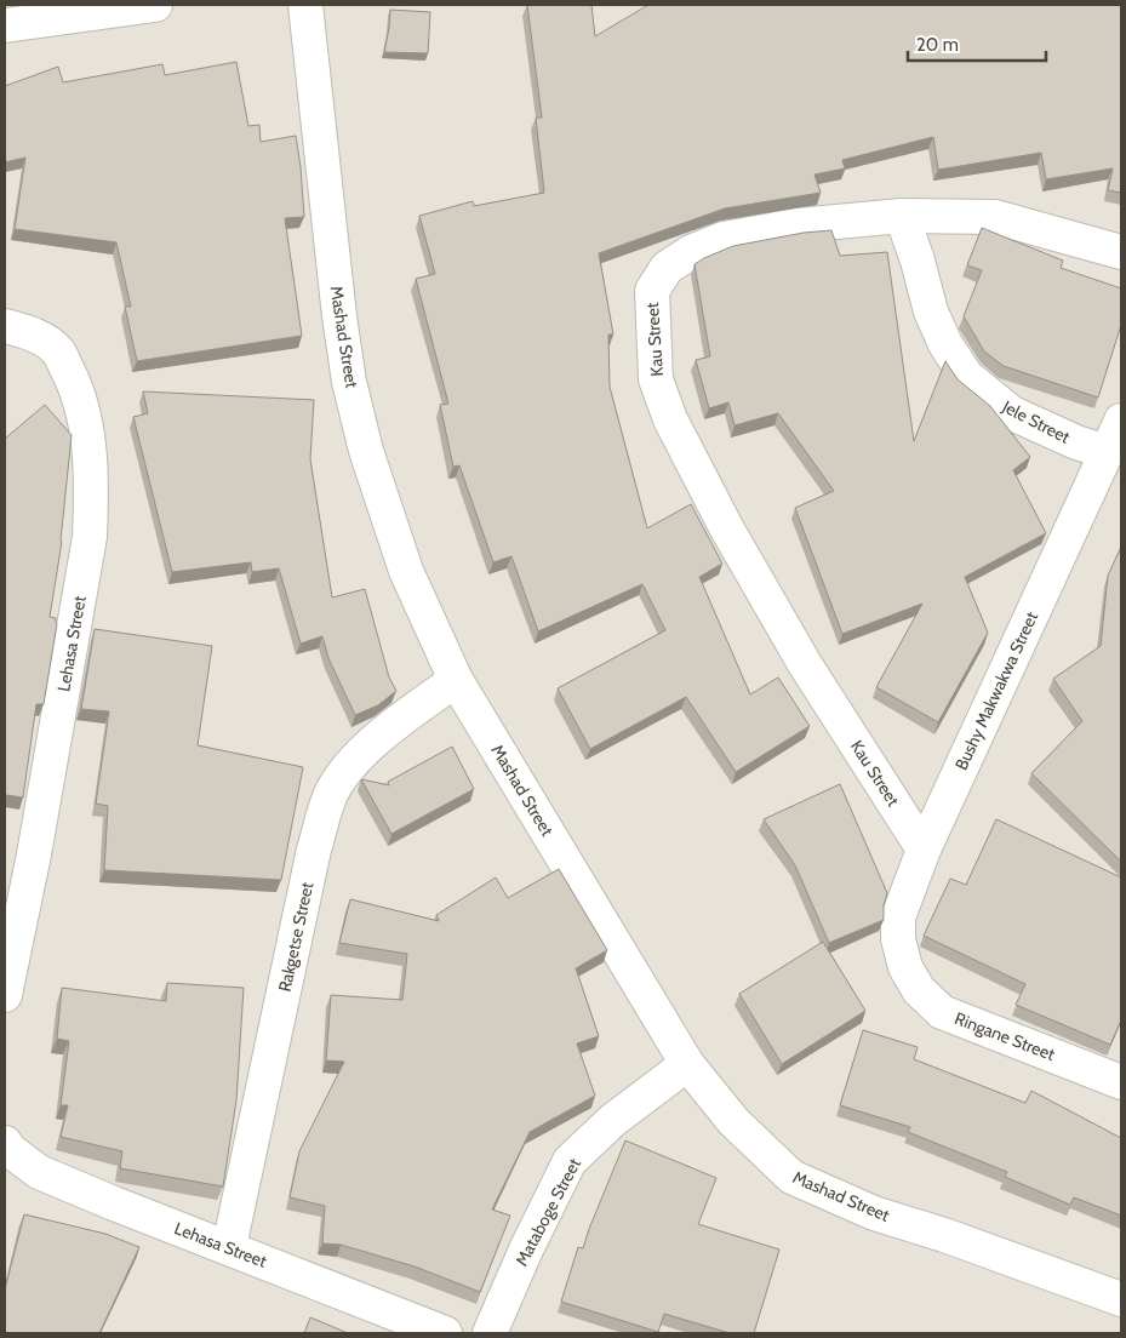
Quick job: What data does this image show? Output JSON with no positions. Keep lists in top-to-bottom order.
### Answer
{
  "streets": {
    "street": [
      "Mashad Street",
      "Kau Street",
      "Jele Street",
      "Lehasa Street",
      "Bushy Makwakwa Street",
      "Rakgetse Street",
      "Ringane Street",
      "Mataboge Street"
    ]
  },
  "crossings": [
    ["Mashad Street", "Rakgetse Street"],
    ["Mashad Street", "Mataboge Street"],
    ["Kau Street", "Jele Street"],
    ["Kau Street", "Bushy Makwakwa Street"],
    ["Jele Street", "Bushy Makwakwa Street"],
    ["Lehasa Street", "Rakgetse Street"],
    ["Bushy Makwakwa Street", "Ringane Street"]
  ],
  "scale_bar": "20 m"
}
